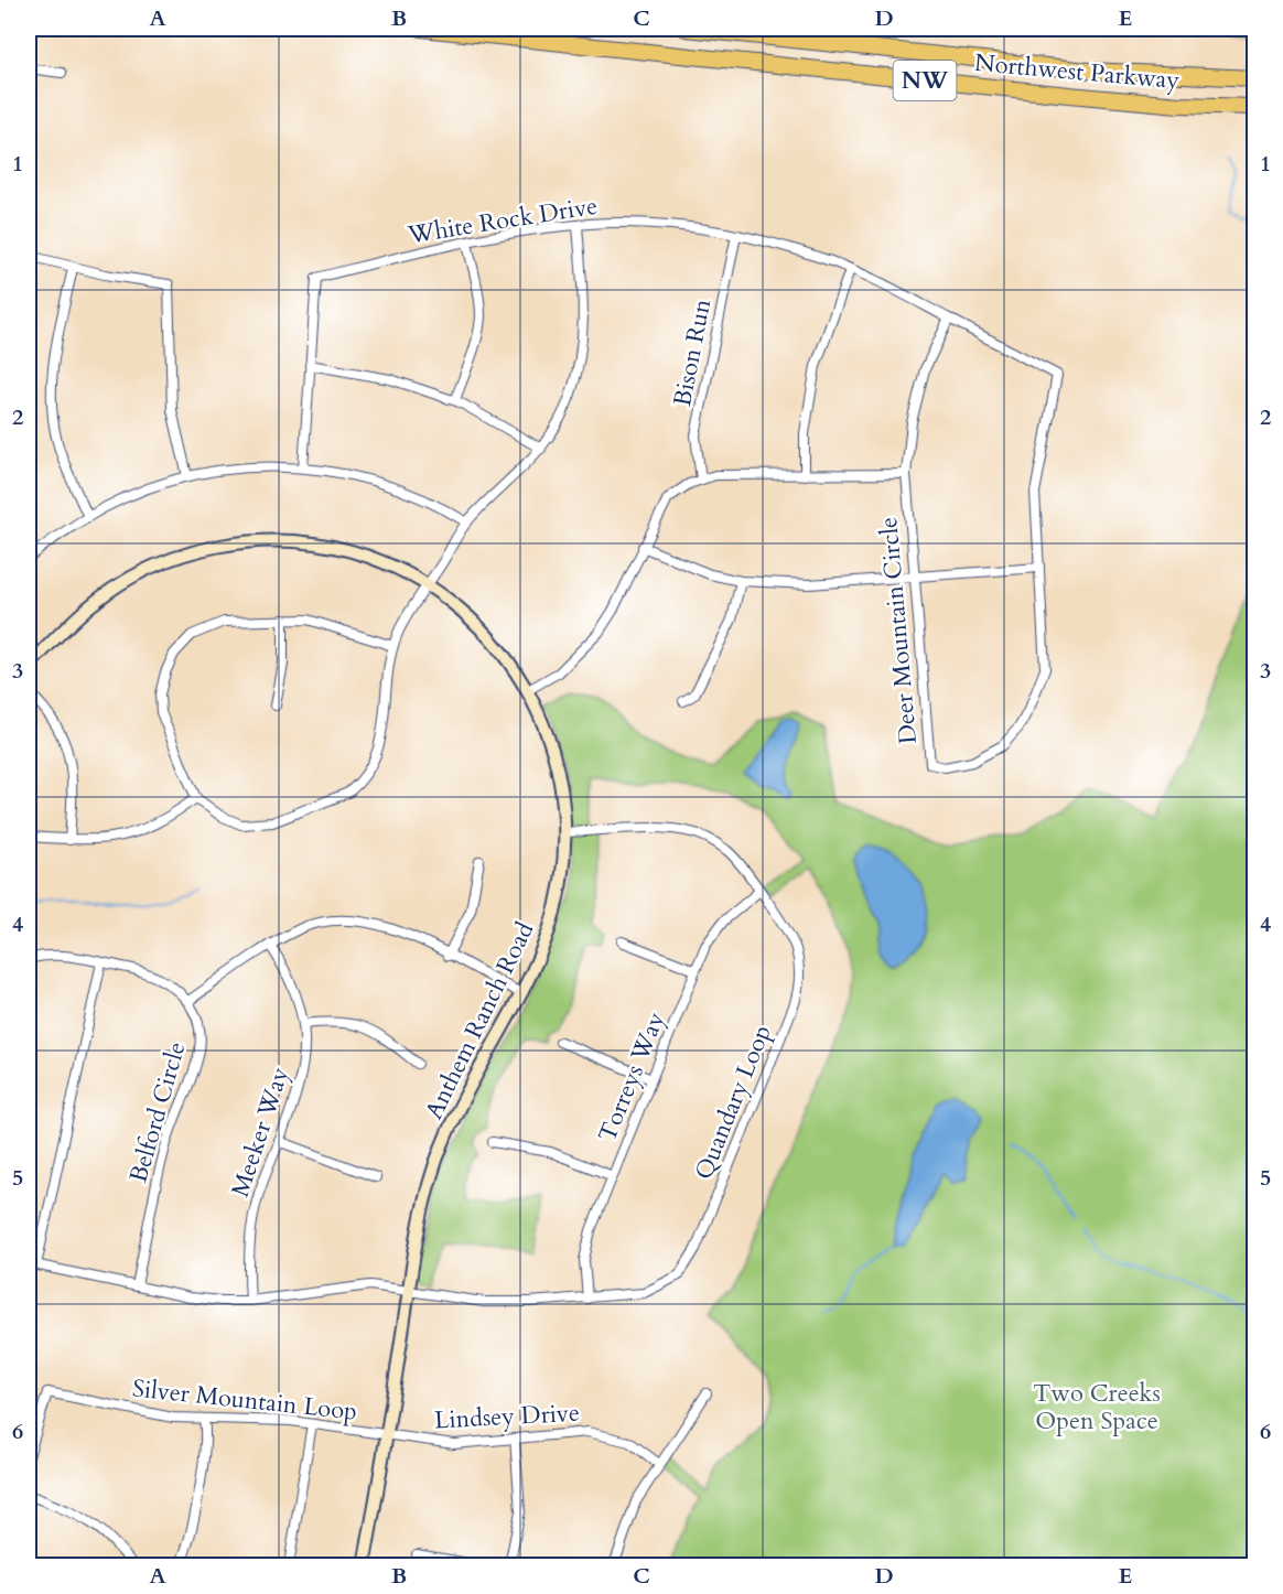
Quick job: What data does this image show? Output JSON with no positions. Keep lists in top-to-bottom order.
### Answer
{
  "streets": {
    "highway": ["Northwest Parkway", "NW"],
    "street": [
      "White Rock Drive",
      "Bison Run",
      "Deer Mountain Circle",
      "Anthem Ranch Road",
      "Torreys Way",
      "Quandary Loop",
      "Belford Circle",
      "Meeker Way",
      "Silver Mountain Loop",
      "Lindsey Drive"
    ]
  },
  "crossings": [
    ["White Rock Drive", "Bison Run"],
    ["White Rock Drive", "Deer Mountain Circle"],
    ["Anthem Ranch Road", "Quandary Loop"],
    ["Anthem Ranch Road", "Silver Mountain Loop"],
    ["Anthem Ranch Road", "Lindsey Drive"],
    ["Torreys Way", "Quandary Loop"],
    ["Silver Mountain Loop", "Lindsey Drive"]
  ],
  "parks": ["Two Creeks Open Space"],
  "grid": {
    "columns": [
      "A",
      "B",
      "C",
      "D",
      "E"
    ],
    "rows": [
      "1",
      "2",
      "3",
      "4",
      "5",
      "6"
    ]
  }
}
